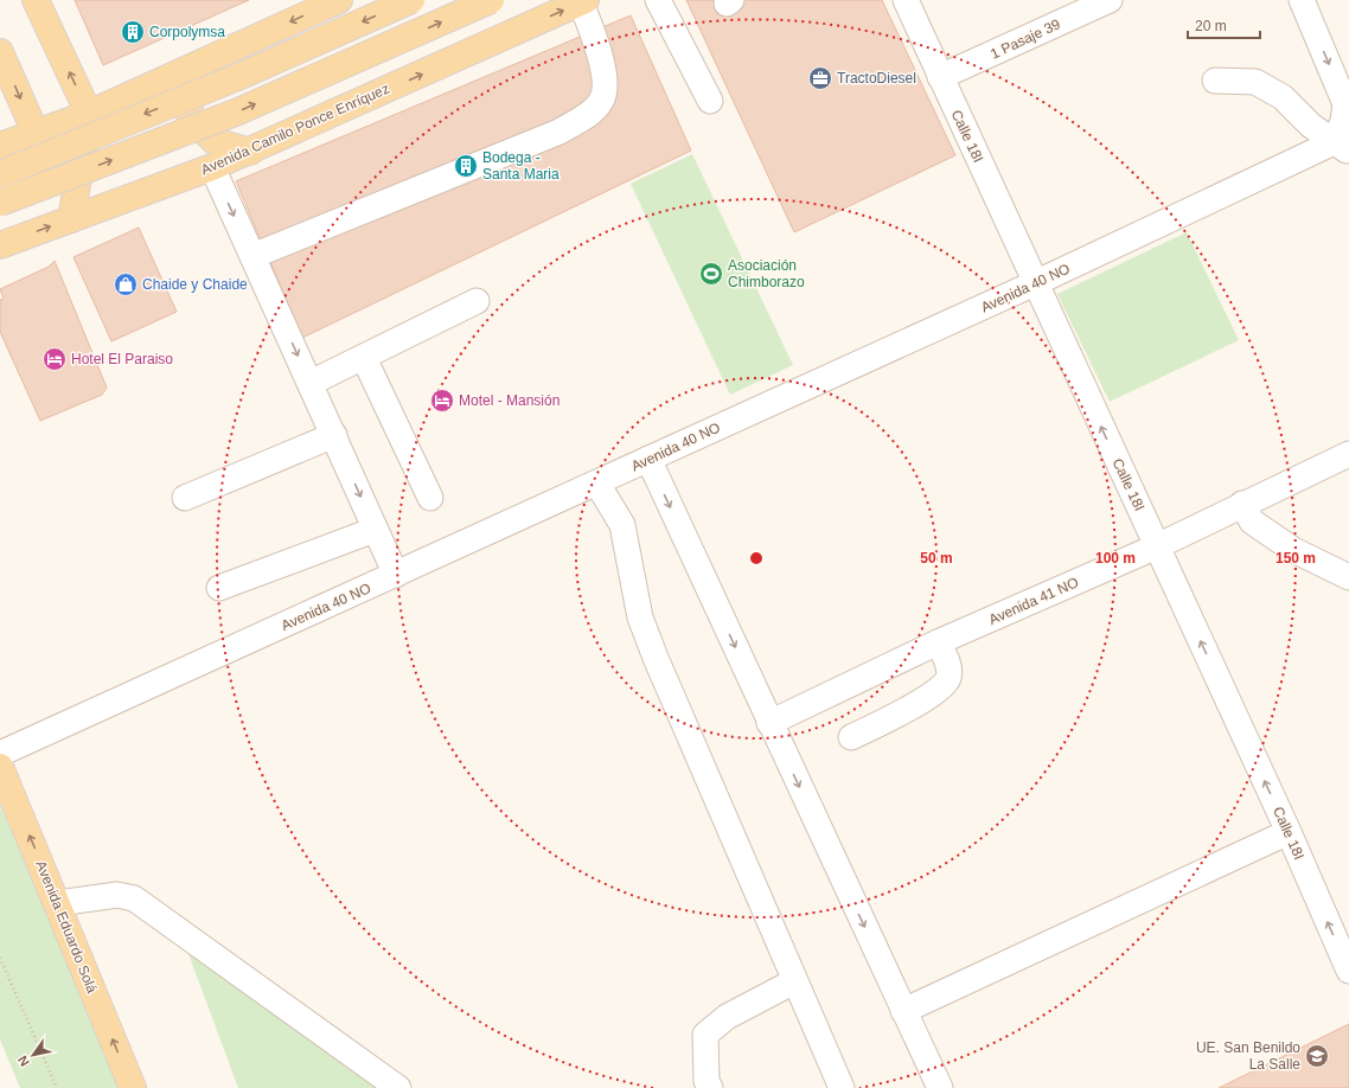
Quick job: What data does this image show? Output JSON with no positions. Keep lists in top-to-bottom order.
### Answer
{
  "streets": {
    "main road": ["Avenida Camilo Ponce Enríquez", "Avenida Eduardo Solá"],
    "street": [
      "1 Pasaje 39",
      "Calle 18I",
      "Avenida 40 NO",
      "Avenida 41 NO"
    ]
  },
  "crossings": [
    ["1 Pasaje 39", "Calle 18I"],
    ["Calle 18I", "Avenida 40 NO"],
    ["Calle 18I", "Avenida 41 NO"]
  ],
  "one_way": ["Calle 18I", "Avenida Eduardo Solá"],
  "places": {
    "building": ["Corpolymsa", "Bodega - Santa Maria"],
    "office": ["TractoDiesel"],
    "sports": ["Asociación Chimborazo"],
    "shop": ["Chaide y Chaide"],
    "hotel": ["Hotel El Paraiso", "Motel - Mansión"],
    "school or university": ["UE. San Benildo La Salle"]
  },
  "scale_bar": "20 m",
  "north": "bottom left",
  "rings": ["50 m", "100 m", "150 m"]
}
